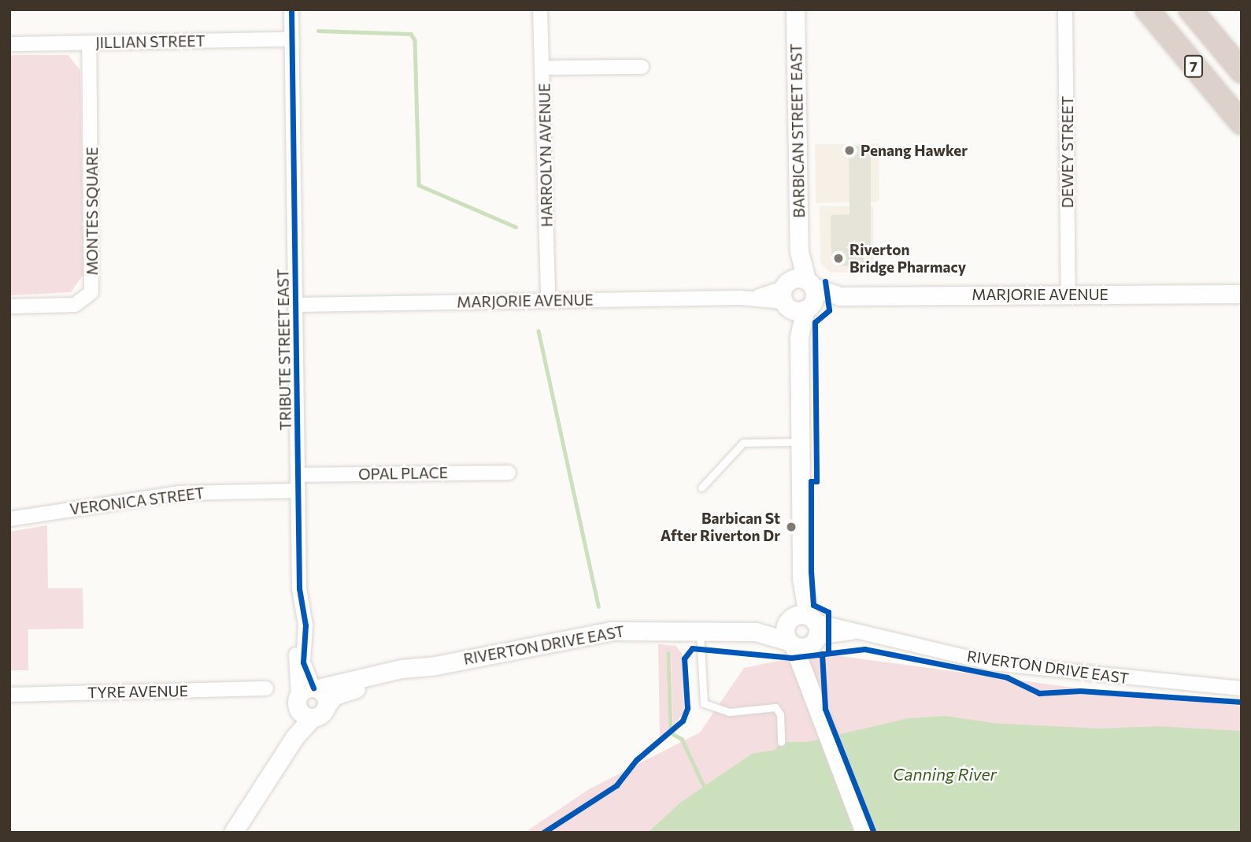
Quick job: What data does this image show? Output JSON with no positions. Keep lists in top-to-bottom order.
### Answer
{
  "streets": {
    "highway": ["7"],
    "street": [
      "JILLIAN STREET",
      "BARBICAN STREET EAST",
      "DEWEY STREET",
      "HARROLYN AVENUE",
      "MONTES SQUARE",
      "MARJORIE AVENUE",
      "TRIBUTE STREET EAST",
      "OPAL PLACE",
      "VERONICA STREET",
      "RIVERTON DRIVE EAST",
      "TYRE AVENUE"
    ]
  },
  "crossings": [
    ["JILLIAN STREET", "MONTES SQUARE"],
    ["JILLIAN STREET", "TRIBUTE STREET EAST"],
    ["BARBICAN STREET EAST", "MARJORIE AVENUE"],
    ["DEWEY STREET", "MARJORIE AVENUE"],
    ["HARROLYN AVENUE", "MARJORIE AVENUE"],
    ["MARJORIE AVENUE", "TRIBUTE STREET EAST"],
    ["TRIBUTE STREET EAST", "OPAL PLACE"],
    ["TRIBUTE STREET EAST", "VERONICA STREET"],
    ["TRIBUTE STREET EAST", "RIVERTON DRIVE EAST"]
  ],
  "water": ["Canning River"],
  "places": ["Penang Hawker", "Riverton Bridge Pharmacy", "Barbican St After Riverton Dr"]
}
